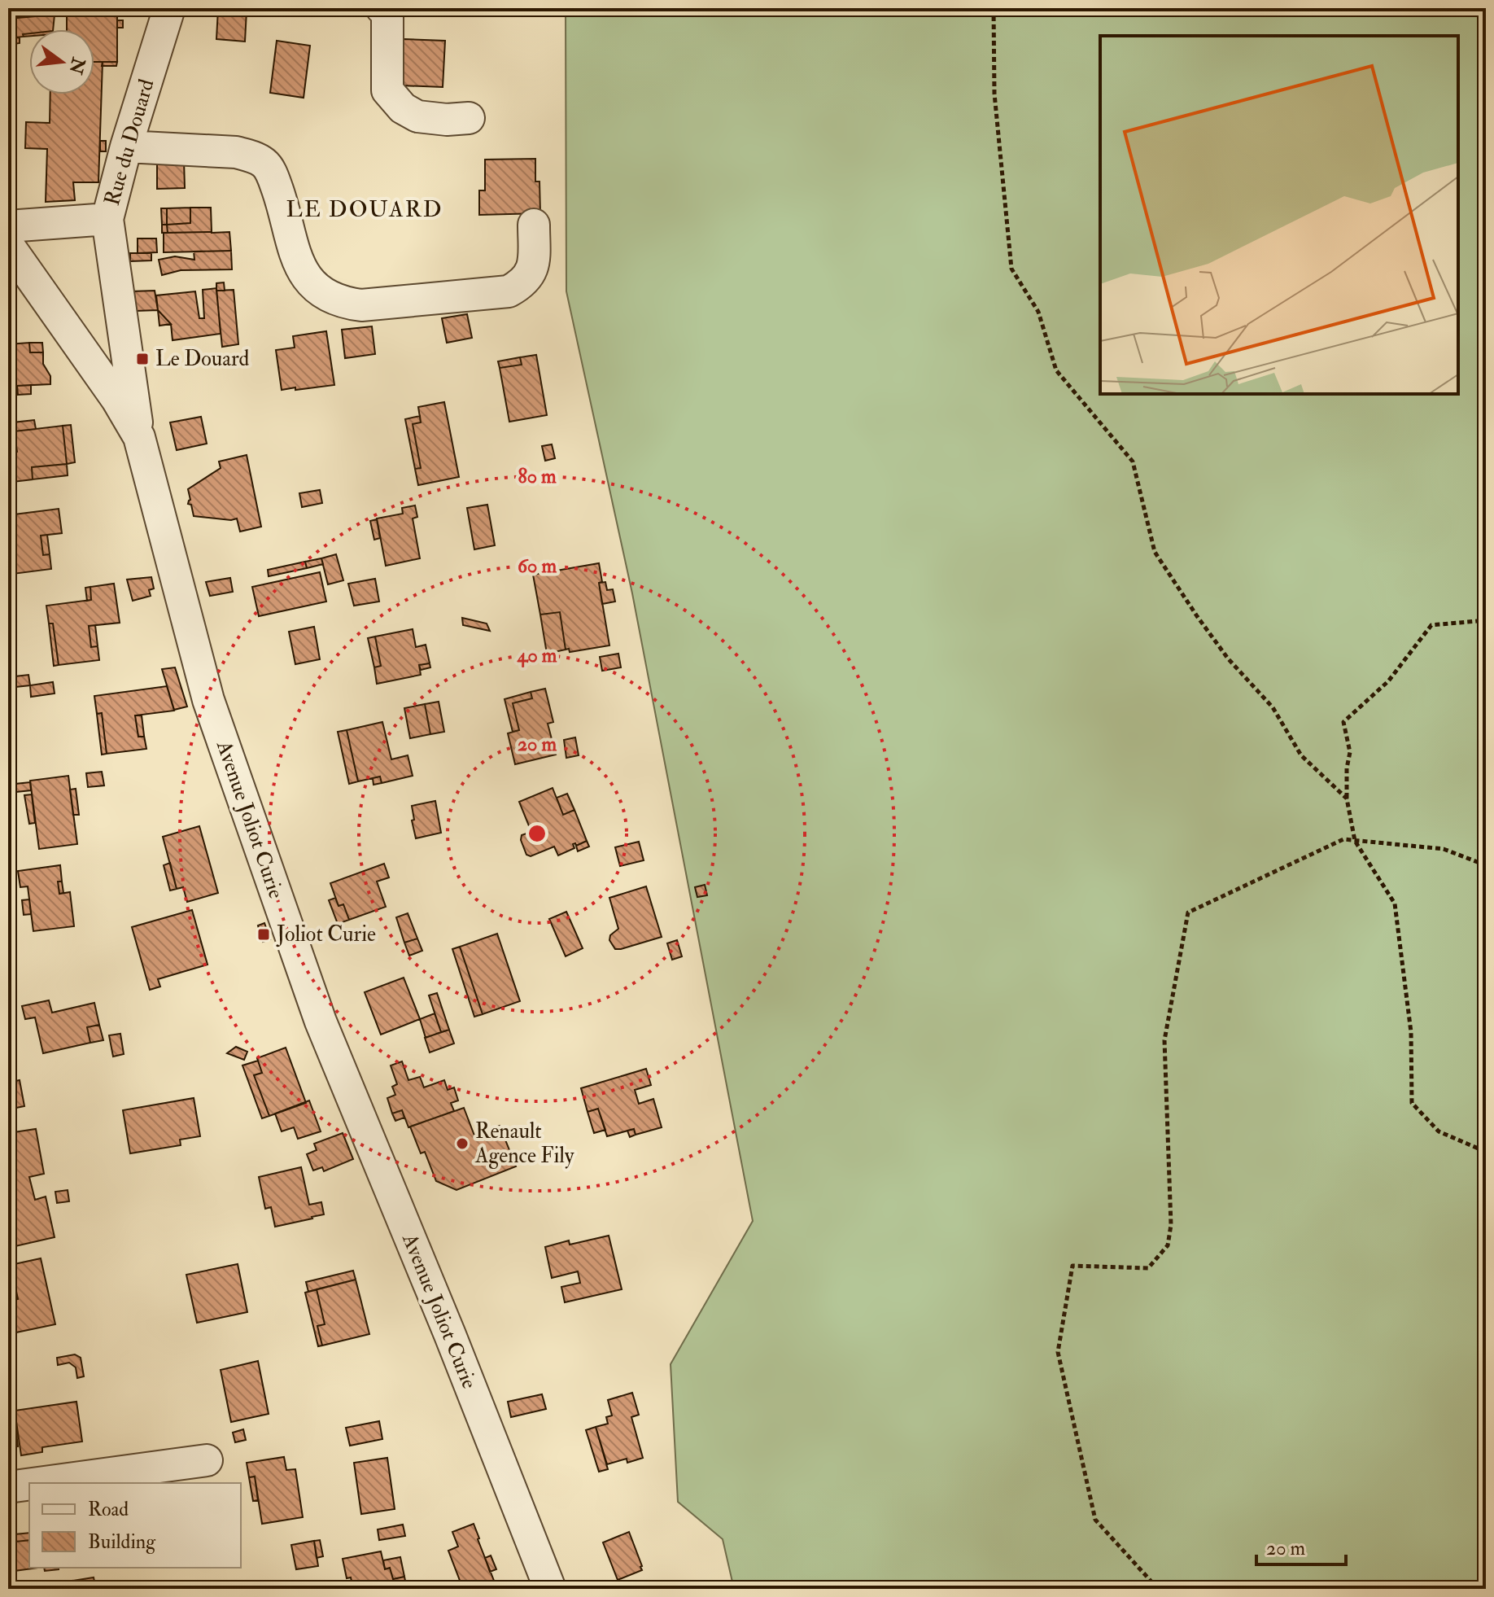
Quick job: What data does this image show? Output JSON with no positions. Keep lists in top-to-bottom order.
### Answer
{
  "streets": {
    "street": ["Rue du Douard", "Avenue Joliot Curie"]
  },
  "districts": ["LE DOUARD"],
  "places": {
    "transit": ["Le Douard", "Joliot Curie"],
    "other": ["Renault Agence Fily"]
  },
  "legend": ["Road", "Building"],
  "scale_bar": "20 m",
  "north": "right",
  "rings": [
    "80 m",
    "60 m",
    "40 m",
    "20 m"
  ]
}
